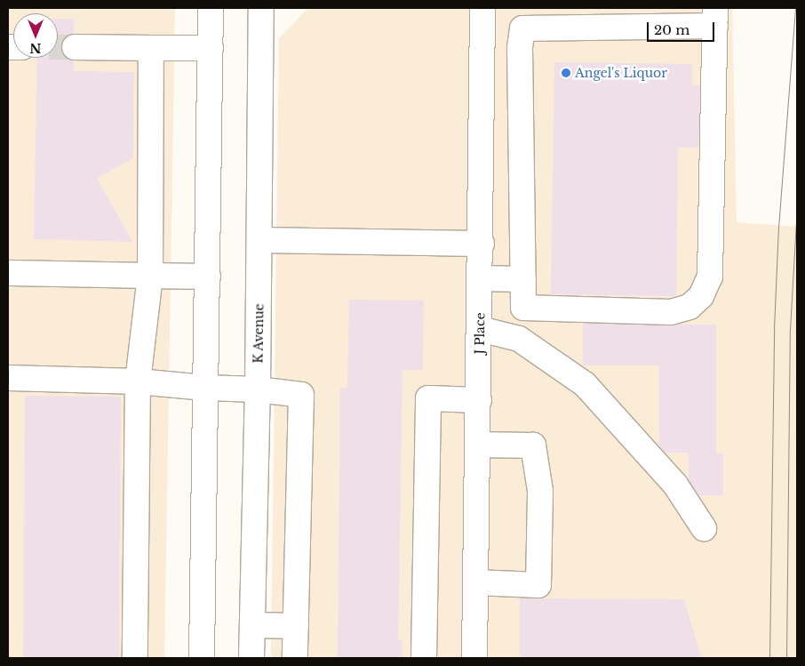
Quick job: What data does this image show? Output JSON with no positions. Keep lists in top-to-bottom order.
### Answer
{
  "streets": {
    "main road": ["K Avenue", "J Place"]
  },
  "places": ["Angel's Liquor"],
  "scale_bar": "20 m",
  "north": "bottom"
}
